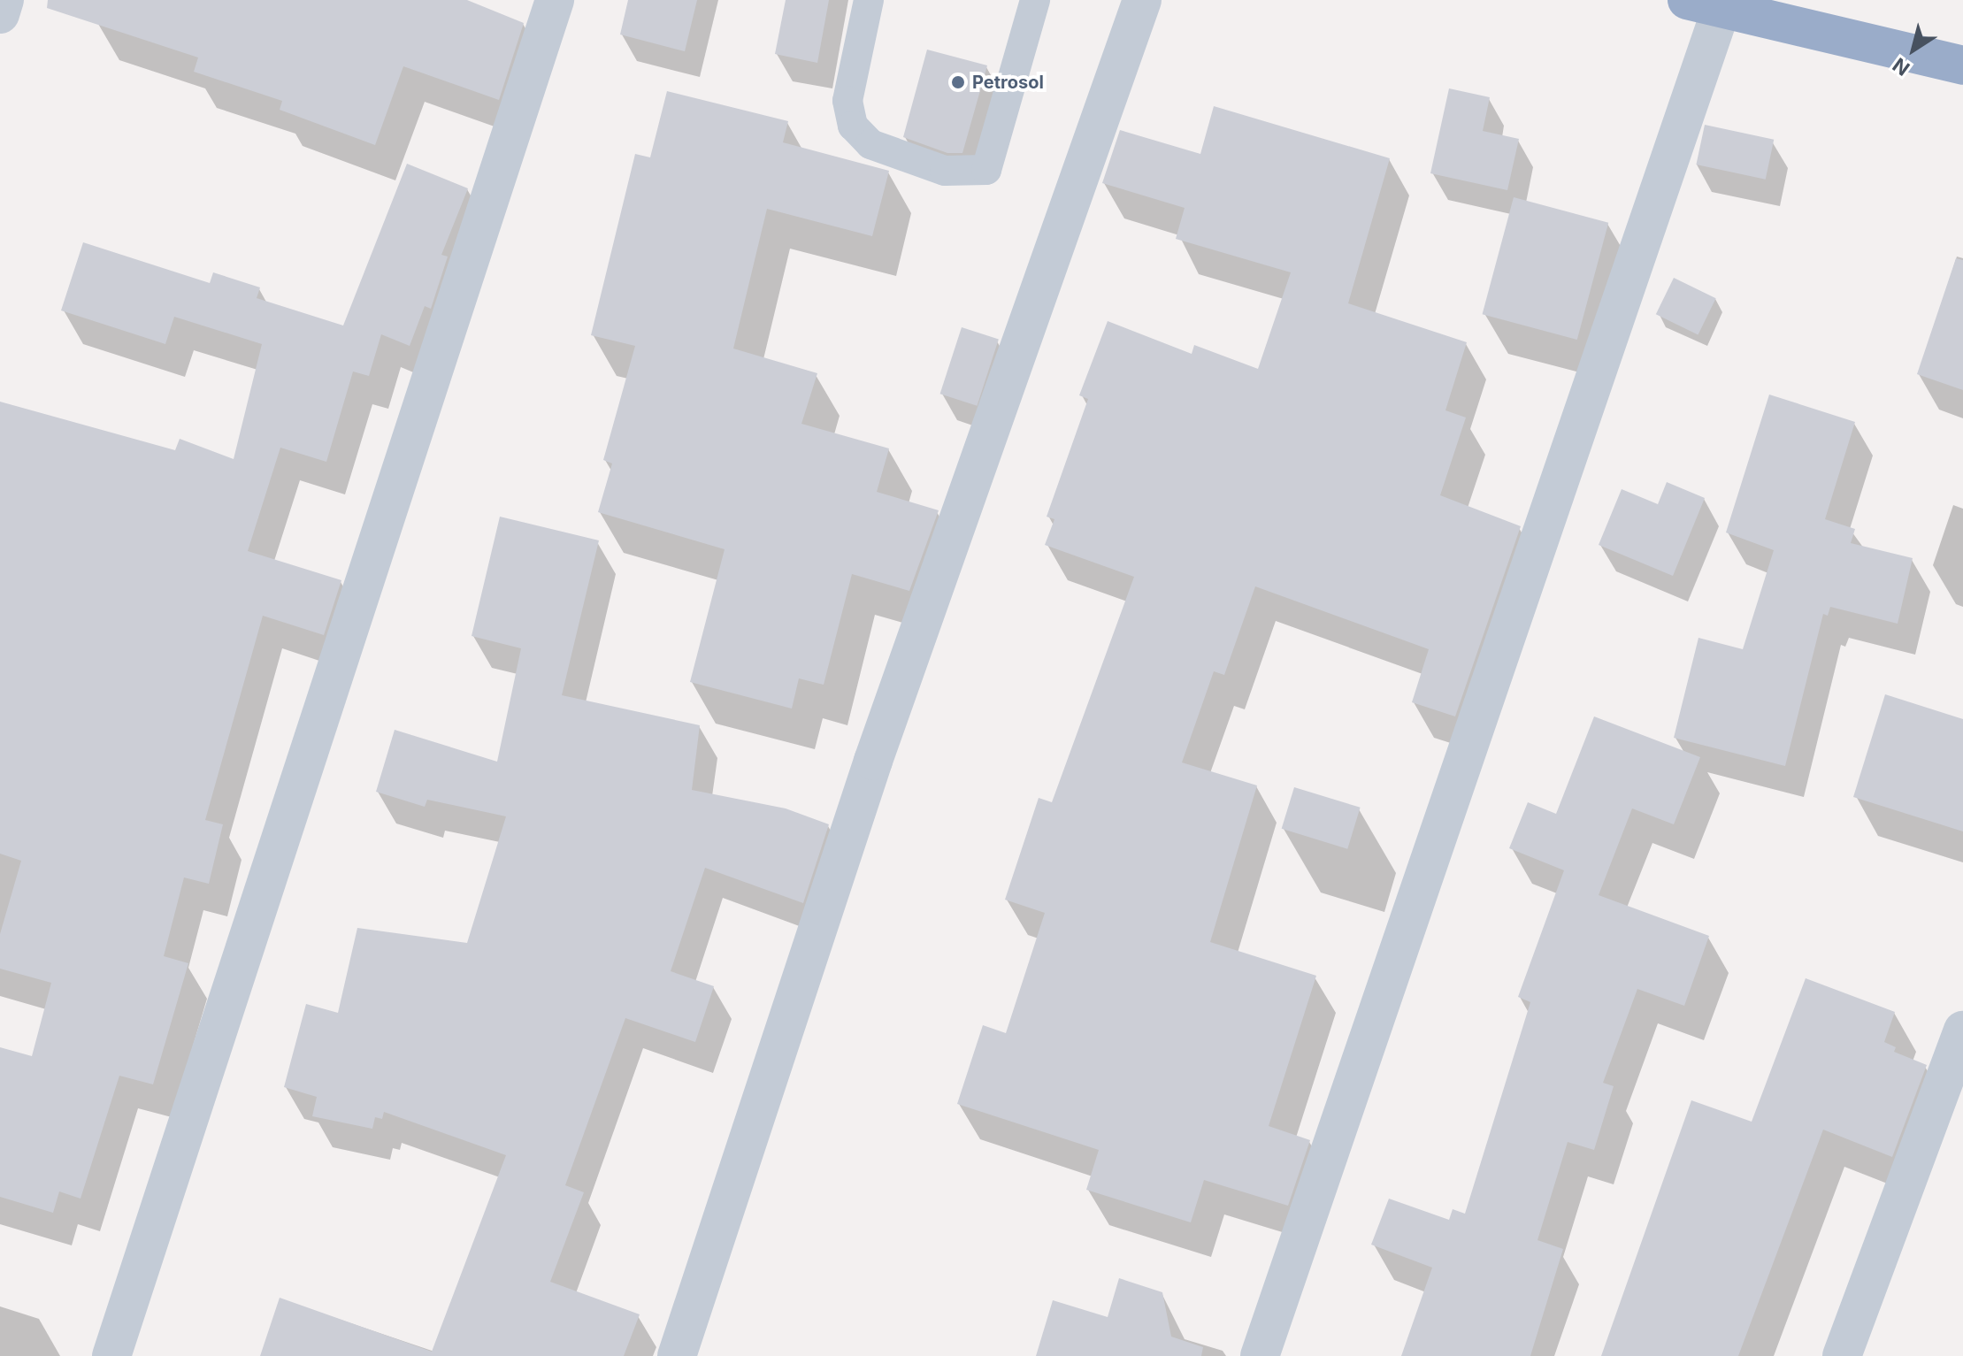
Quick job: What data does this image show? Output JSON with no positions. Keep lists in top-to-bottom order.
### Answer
{
  "places": ["Petrosol"],
  "north": "bottom left"
}
